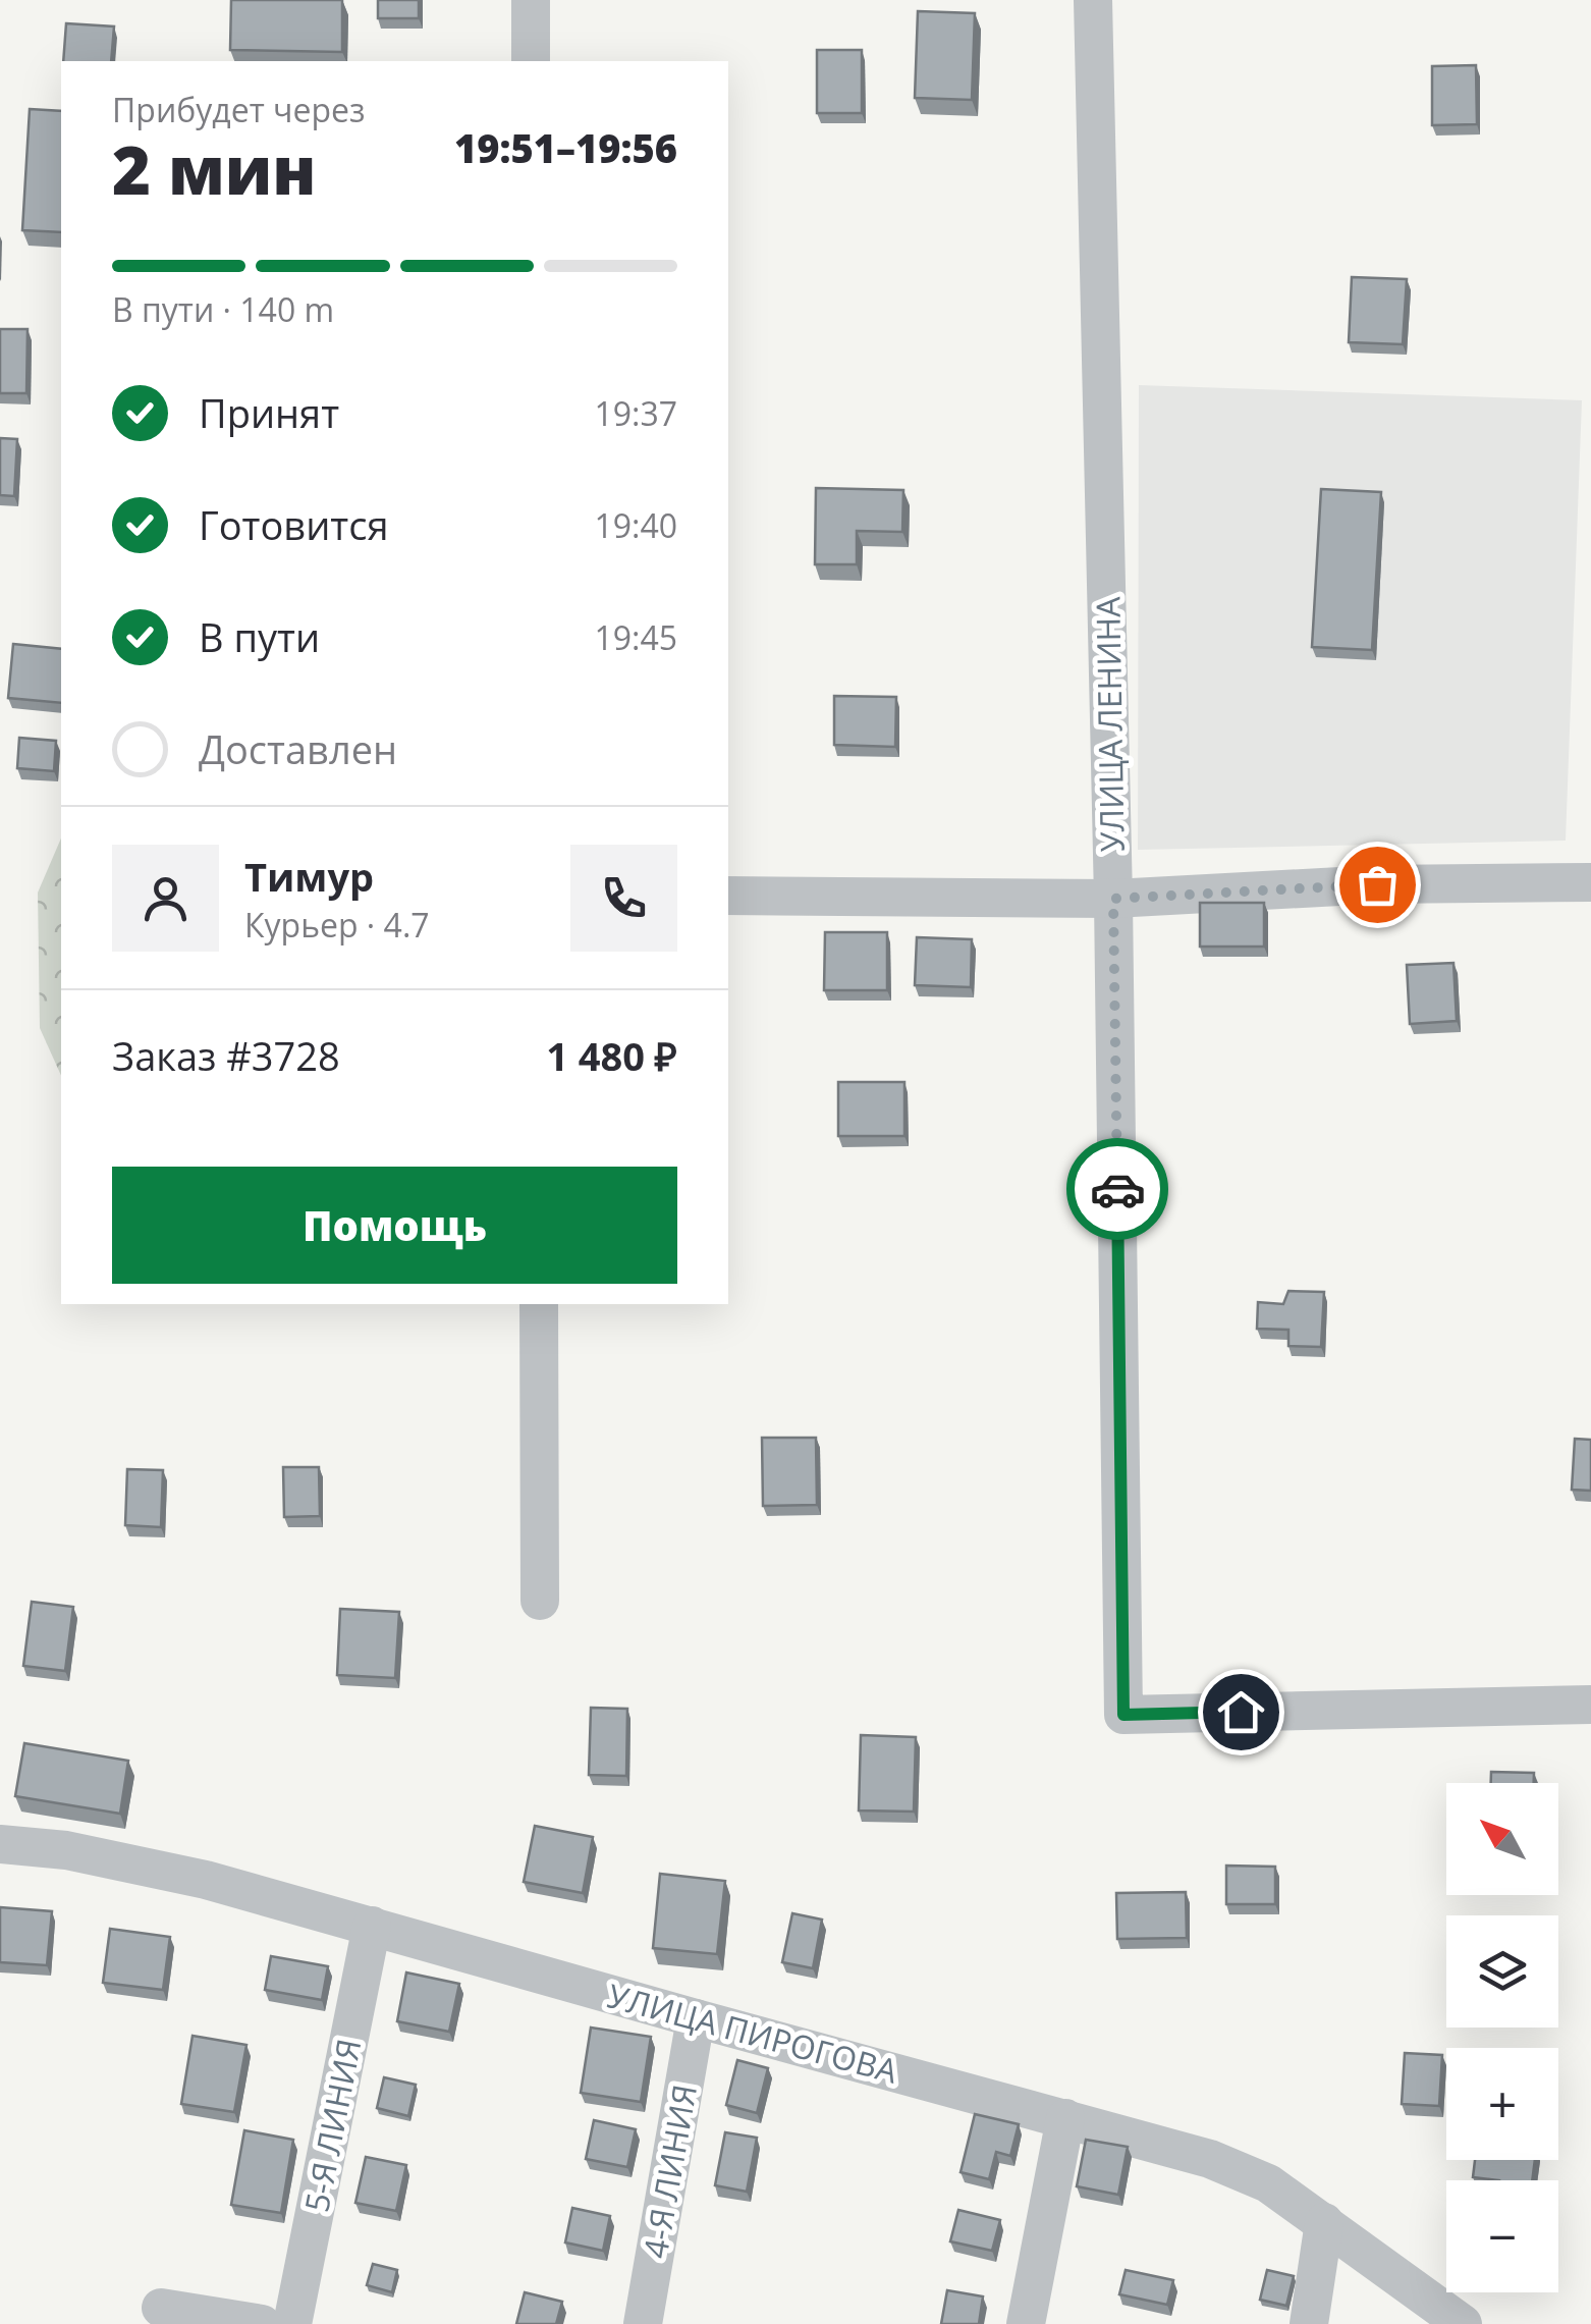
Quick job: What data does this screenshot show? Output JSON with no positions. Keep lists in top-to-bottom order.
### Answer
{
  "streets": {
    "street": [
      "УЛИЦА ЛЕНИНА",
      "УЛИЦА ПИРОГОВА",
      "5-Я ЛИНИЯ",
      "4-Я ЛИНИЯ"
    ]
  },
  "crossings": [
    ["УЛИЦА ПИРОГОВА", "5-Я ЛИНИЯ"],
    ["УЛИЦА ПИРОГОВА", "4-Я ЛИНИЯ"]
  ],
  "north": "top left",
  "page": {
    "heading": ["2 мин", "Прибудет через", "19:51–19:56"],
    "panel": [
      "Тимур",
      "Курьер · 4.7",
      "Заказ #3728",
      "1 480 ₽"
    ],
    "bar": "В пути · 140 m",
    "list": [
      ["Принят", "19:37"],
      ["Готовится", "19:40"],
      ["В пути", "19:45"],
      "Доставлен"
    ],
    "buttons": "Помощь",
    "map_buttons": ["+", "−"]
  }
}
